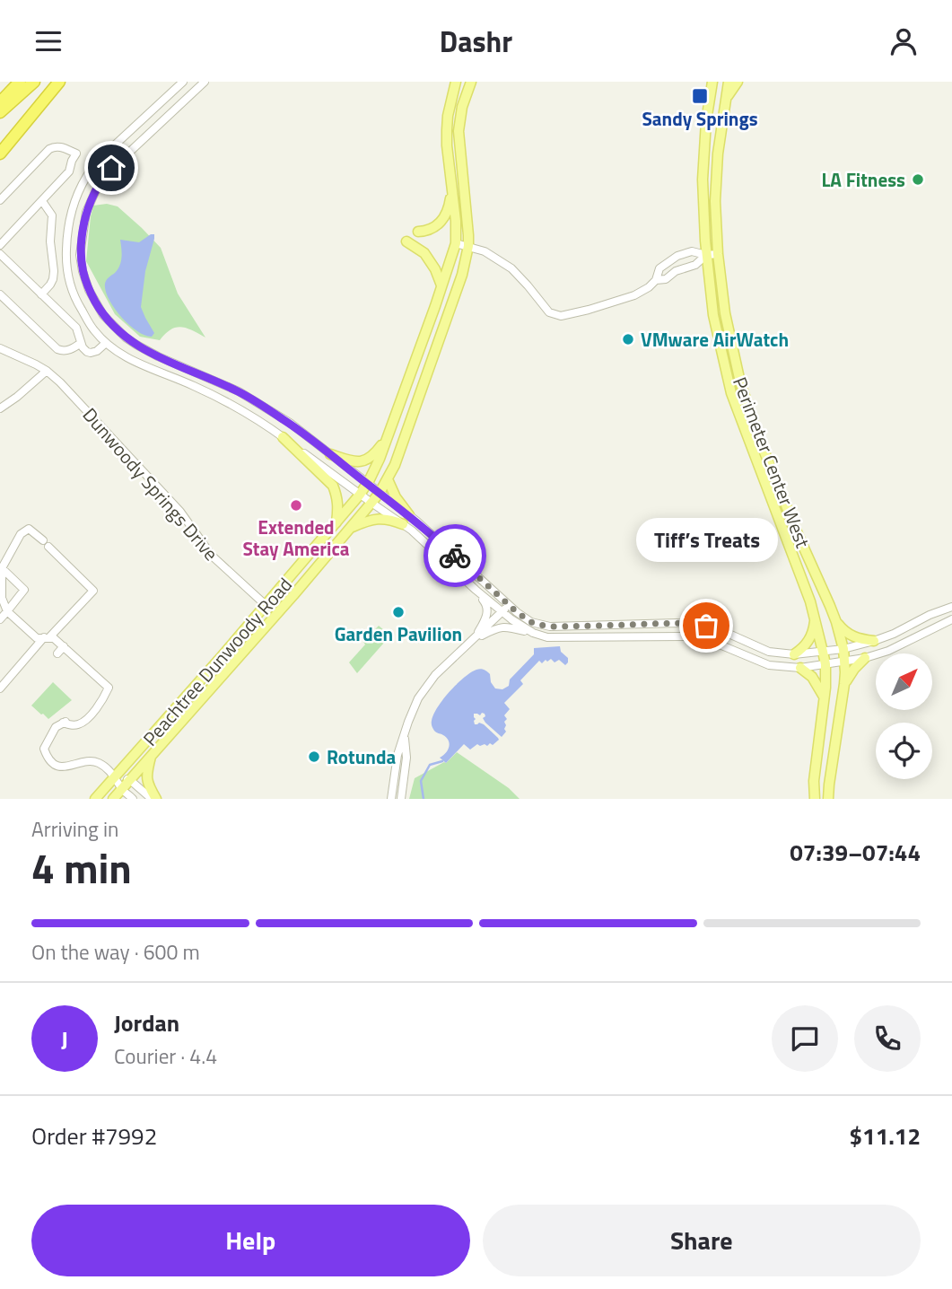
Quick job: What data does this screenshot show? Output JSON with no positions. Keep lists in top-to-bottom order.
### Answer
{
  "streets": {
    "main road": ["Perimeter Center West", "Peachtree Dunwoody Road"],
    "street": ["Dunwoody Springs Drive"]
  },
  "crossings": [
    ["Dunwoody Springs Drive", "Peachtree Dunwoody Road"]
  ],
  "places": {
    "transit": ["Sandy Springs"],
    "other": [
      "LA Fitness",
      "VMware AirWatch",
      "Extended Stay America",
      "Garden Pavilion",
      "Tiff’s Treats",
      "Rotunda"
    ]
  },
  "north": "top right",
  "page": {
    "header": "Dashr",
    "bubble": "Tiff’s Treats",
    "heading": ["4 min", "Arriving in", "07:39–07:44"],
    "panel": [
      "Jordan",
      "Courier · 4.4",
      "Order #7992",
      "$11.12"
    ],
    "bar": "On the way · 600 m",
    "round": "J",
    "buttons": ["Help", "Share"]
  }
}
